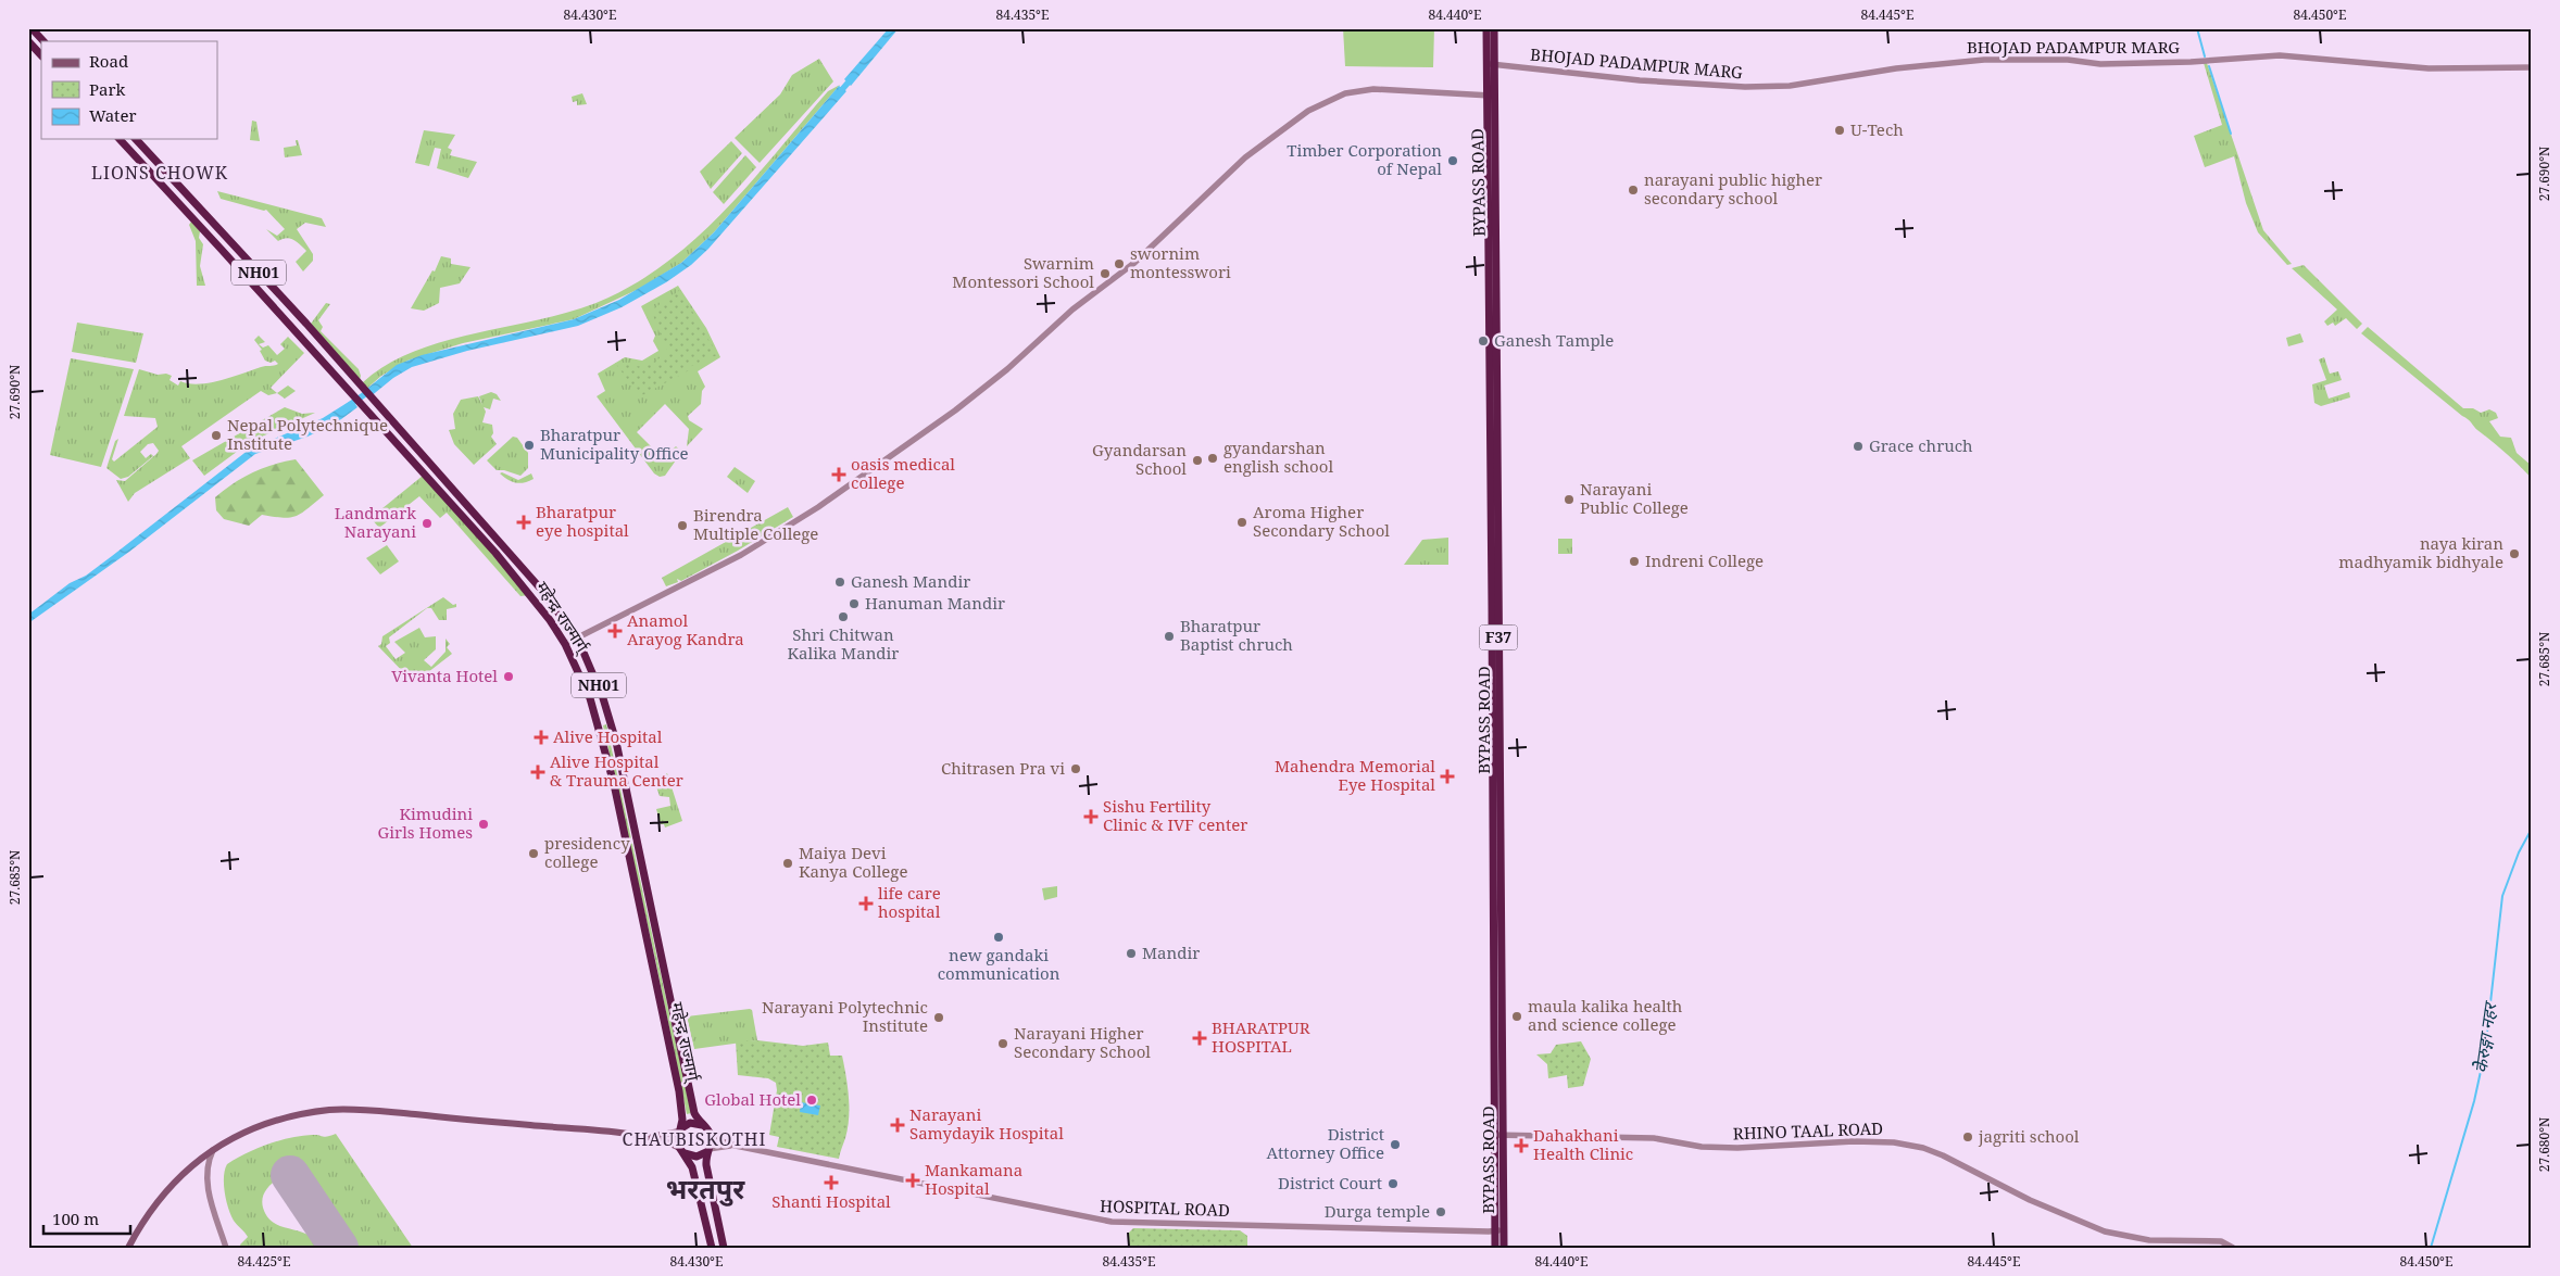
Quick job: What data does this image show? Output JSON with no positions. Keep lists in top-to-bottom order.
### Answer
{
  "streets": {
    "highway": [
      "BYPASS ROAD",
      "NH01",
      "महेन्द्र राज्मार्ग्",
      "F37"
    ],
    "street": ["BHOJAD PADAMPUR MARG", "RHINO TAAL ROAD", "HOSPITAL ROAD"]
  },
  "crossings": [
    ["BHOJAD PADAMPUR MARG", "BYPASS ROAD"],
    ["BYPASS ROAD", "RHINO TAAL ROAD"],
    ["BYPASS ROAD", "HOSPITAL ROAD"],
    ["महेन्द्र राज्मार्ग्", "HOSPITAL ROAD"]
  ],
  "districts": ["LIONS CHOWK", "CHAUBISKOTHI", "भरतपुर"],
  "water": ["केेरुङ्गा नहर"],
  "places": {
    "other": [
      "U-Tech",
      "Timber Corporation of Nepal",
      "narayani public higher secondary school",
      "swornim montesswori",
      "Swarnim Montessori School",
      "Ganesh Tample",
      "Nepal Polytechnique Institute",
      "Bharatpur Municipality Office",
      "Grace chruch",
      "gyandarshan english school",
      "Gyandarsan School",
      "Narayani Public College",
      "Aroma Higher Secondary School",
      "Landmark Narayani",
      "Birendra Multiple College",
      "naya kiran madhyamik bidhyale",
      "Indreni College",
      "Ganesh Mandir",
      "Hanuman Mandir",
      "Shri Chitwan Kalika Mandir",
      "Bharatpur Baptist chruch",
      "Vivanta Hotel",
      "Chitrasen Pra vi",
      "Kimudini Girls Homes",
      "presidency college",
      "Maiya Devi Kanya College",
      "new gandaki communication",
      "Mandir",
      "maula kalika health and science college",
      "Narayani Polytechnic Institute",
      "Narayani Higher Secondary School",
      "Global Hotel",
      "jagriti school",
      "District Attorney Office",
      "District Court",
      "Durga temple"
    ],
    "health": [
      "oasis medical college",
      "Bharatpur eye hospital",
      "Anamol Arayog Kandra",
      "Alive Hospital",
      "Alive Hospital & Trauma Center",
      "Mahendra Memorial Eye Hospital",
      "Sishu Fertility Clinic & IVF center",
      "life care hospital",
      "BHARATPUR HOSPITAL",
      "Narayani Samydayik Hospital",
      "Dahakhani Health Clinic",
      "Mankamana Hospital",
      "Shanti Hospital"
    ]
  },
  "legend": ["Road", "Park", "Water"],
  "scale_bar": "100 m",
  "coordinates": [
    "84.430°E",
    "84.435°E",
    "84.440°E",
    "84.445°E",
    "84.450°E",
    "27.690°N",
    "27.685°N",
    "27.680°N",
    "84.425°E"
  ]
}
